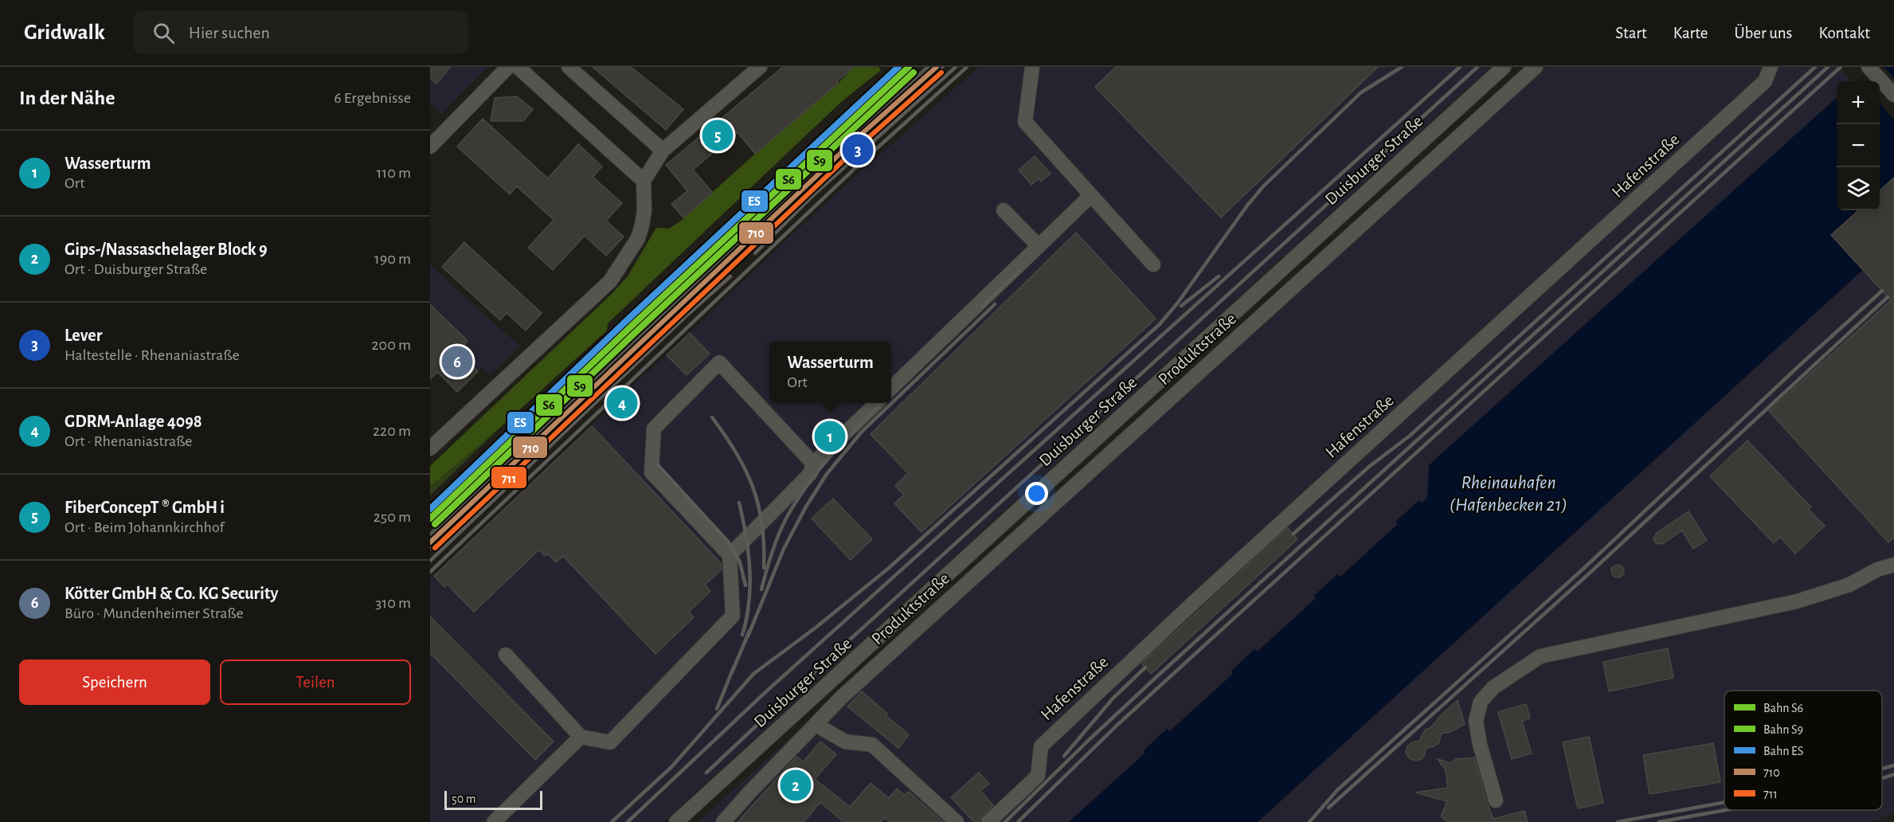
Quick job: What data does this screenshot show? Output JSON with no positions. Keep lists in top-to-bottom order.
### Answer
{
  "streets": {
    "street": ["Duisburger Straße", "Hafenstraße", "Produktstraße"]
  },
  "water": ["Rheinauhafen (Hafenbecken 21)"],
  "lines": [
    "rail line S6",
    "rail line ES",
    "transit line 710",
    "rail line S9",
    "transit line 711"
  ],
  "legend": [
    "Bahn S6",
    "Bahn S9",
    "Bahn ES",
    "710",
    "711"
  ],
  "scale_bar": "50 m",
  "page": {
    "header": "Gridwalk",
    "search": "Hier suchen",
    "nav": [
      "Start",
      "Karte",
      "Über uns",
      "Kontakt"
    ],
    "heading": ["In der Nähe", "6 Ergebnisse"],
    "map_buttons": ["+", "−"],
    "pins": [
      "5",
      "3",
      "6",
      "4",
      "1",
      "2"
    ],
    "list": [
      {
        "mark": "1",
        "name": "Wasserturm",
        "note": "Ort",
        "value": "110 m"
      },
      {
        "mark": "2",
        "name": "Gips-/Nassaschelager Block 9",
        "note": "Ort · Duisburger Straße",
        "value": "190 m"
      },
      {
        "mark": "3",
        "name": "Lever",
        "note": "Haltestelle · Rhenaniastraße",
        "value": "200 m"
      },
      {
        "mark": "4",
        "name": "GDRM-Anlage 4098",
        "note": "Ort · Rhenaniastraße",
        "value": "220 m"
      },
      {
        "mark": "5",
        "name": "FiberConcepT ® GmbH i",
        "note": "Ort · Beim Johannkirchhof",
        "value": "250 m"
      },
      {
        "mark": "6",
        "name": "Kötter GmbH & Co. KG Security",
        "note": "Büro · Mundenheimer Straße",
        "value": "310 m"
      }
    ],
    "popup": ["Wasserturm", "Ort"],
    "buttons": ["Speichern", "Teilen"],
    "scale": "50 m"
  }
}
